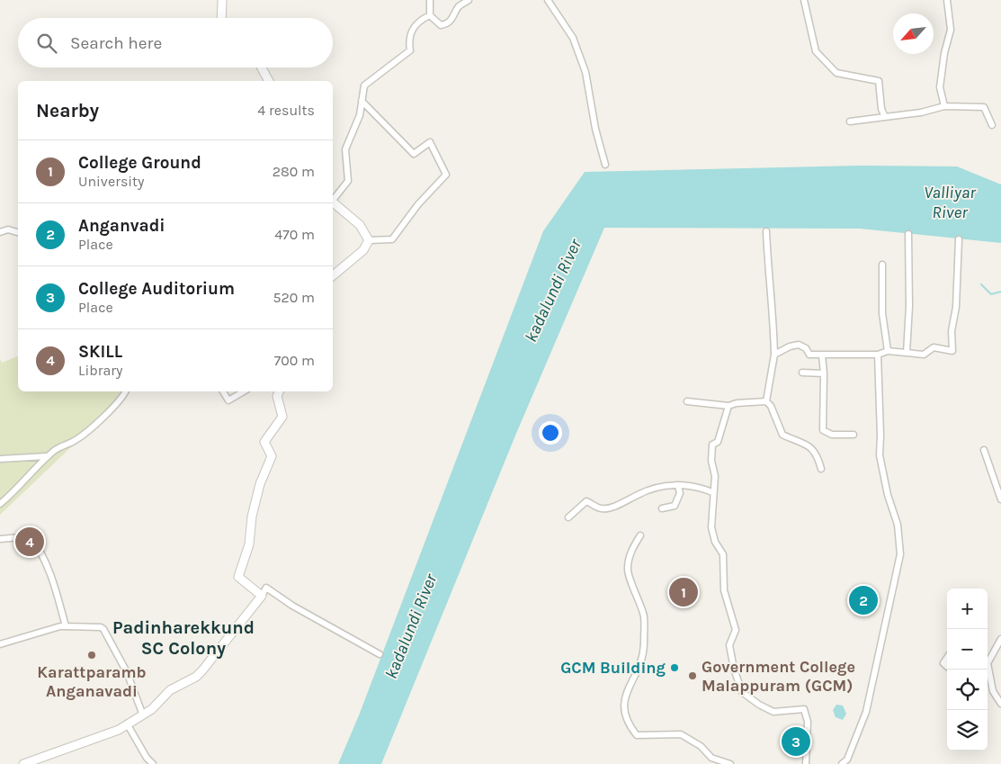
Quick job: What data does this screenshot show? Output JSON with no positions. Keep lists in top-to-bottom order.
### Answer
{
  "districts": ["Padinharekkund SC Colony"],
  "water": ["Valliyar River", "kadalundi River"],
  "places": ["Karattparamb Anganavadi", "GCM Building", "Government College Malappuram (GCM)"],
  "north": "bottom left",
  "page": {
    "search": "Search here",
    "heading": ["Nearby", "4 results"],
    "list": [
      {
        "mark": "1",
        "name": "College Ground",
        "note": "University",
        "value": "280 m"
      },
      {
        "mark": "2",
        "name": "Anganvadi",
        "note": "Place",
        "value": "470 m"
      },
      {
        "mark": "3",
        "name": "College Auditorium",
        "note": "Place",
        "value": "520 m"
      },
      {
        "mark": "4",
        "name": "SKILL",
        "note": "Library",
        "value": "700 m"
      }
    ],
    "pins": [
      "4",
      "1",
      "2",
      "3"
    ],
    "map_buttons": ["+", "−"]
  }
}
